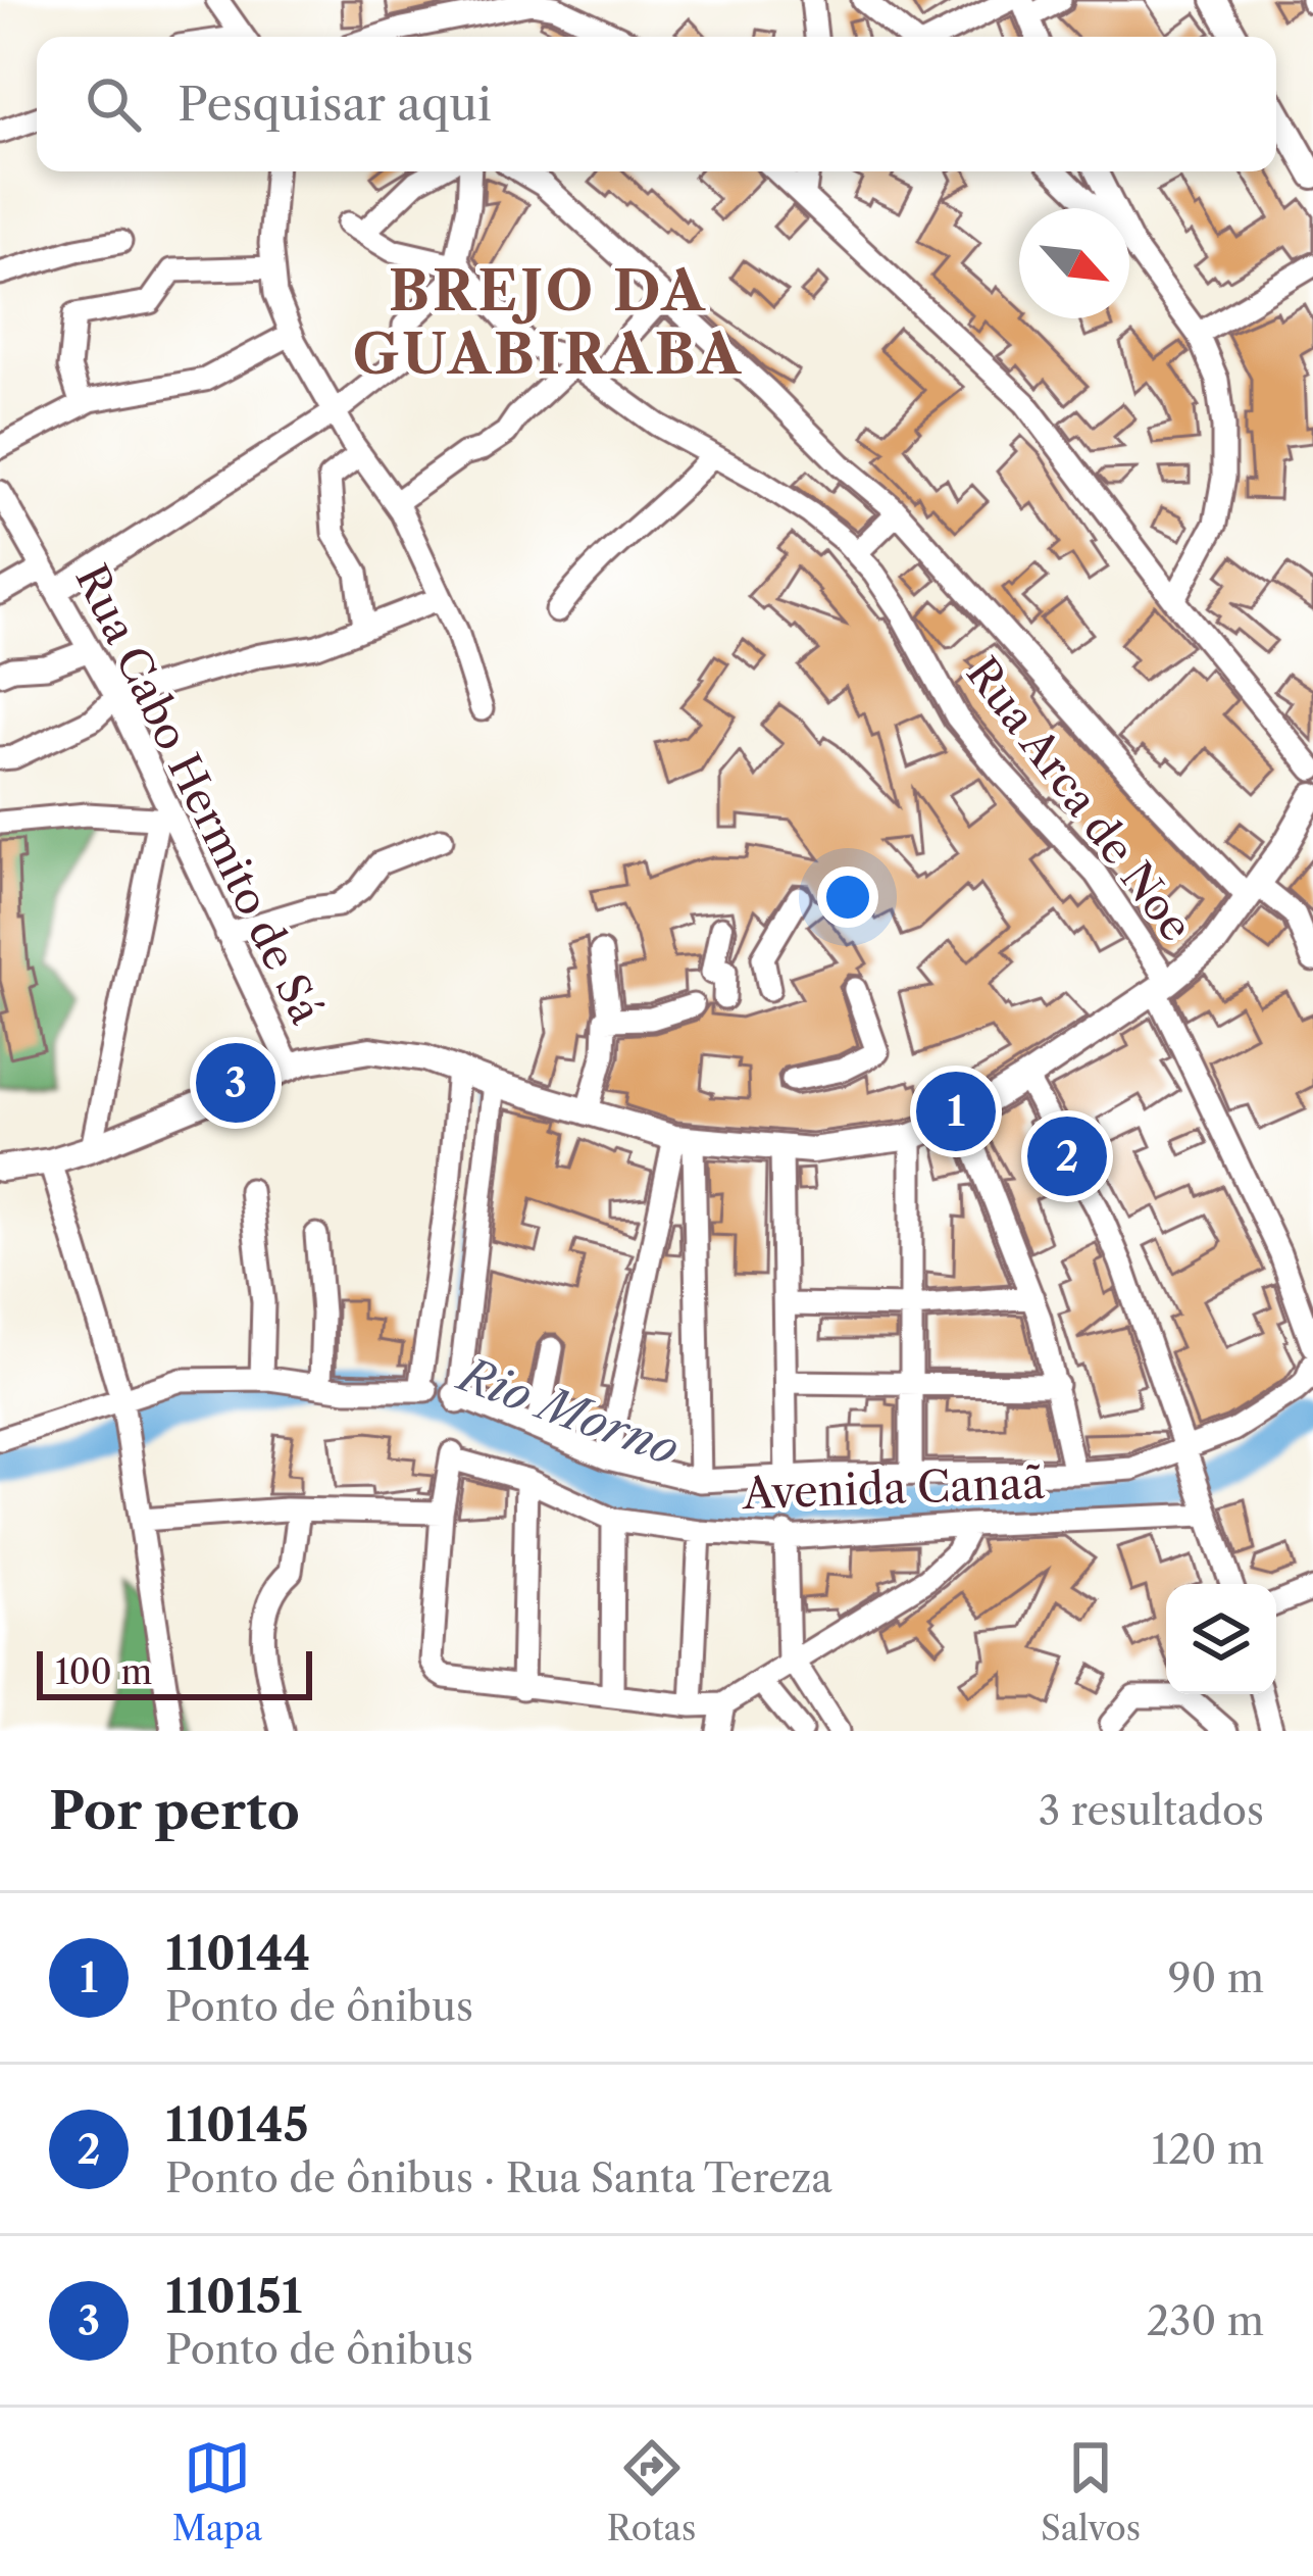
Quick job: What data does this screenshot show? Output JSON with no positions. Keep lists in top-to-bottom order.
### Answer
{
  "streets": {
    "street": ["Rua Cabo Hermito de Sá", "Rua Arca de Noe", "Avenida Canaã"]
  },
  "districts": ["BREJO DA GUABIRABA"],
  "water": ["Rio Morno"],
  "scale_bar": "100 m",
  "north": "bottom right",
  "page": {
    "search": "Pesquisar aqui",
    "pins": ["3", "1", "2"],
    "scale": "100 m",
    "heading": ["Por perto", "3 resultados"],
    "list": [
      {
        "mark": "1",
        "name": "110144",
        "note": "Ponto de ônibus",
        "value": "90 m"
      },
      {
        "mark": "2",
        "name": "110145",
        "note": "Ponto de ônibus · Rua Santa Tereza",
        "value": "120 m"
      },
      {
        "mark": "3",
        "name": "110151",
        "note": "Ponto de ônibus",
        "value": "230 m"
      }
    ],
    "nav": ["Mapa", "Rotas", "Salvos"]
  }
}
